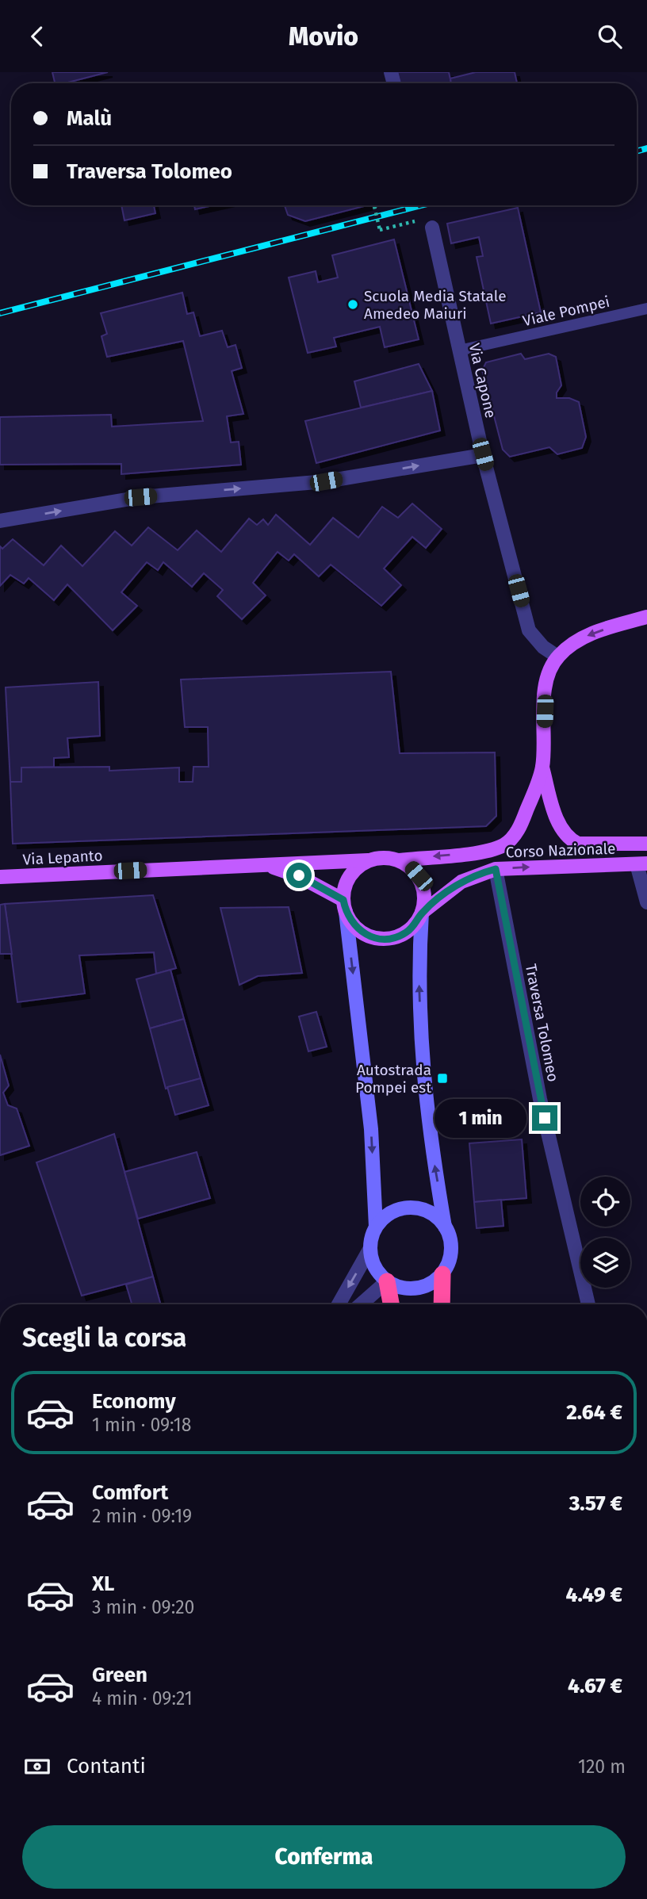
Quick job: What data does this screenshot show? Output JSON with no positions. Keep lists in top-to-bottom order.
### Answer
{
  "streets": {
    "main road": ["Corso Nazionale", "Via Lepanto"],
    "street": ["Via Capone", "Traversa Tolomeo"],
    "lane": ["Viale Pompei"]
  },
  "crossings": [
    ["Viale Pompei", "Via Capone"],
    ["Corso Nazionale", "Via Lepanto"],
    ["Corso Nazionale", "Traversa Tolomeo"]
  ],
  "places": {
    "other": ["Scuola Media Statale Amedeo Maiuri"],
    "transit": ["Autostrada Pompei est"]
  },
  "page": {
    "header": "Movio",
    "banner": ["Malù", "Traversa Tolomeo"],
    "bubble": "1 min",
    "heading": "Scegli la corsa",
    "list": [
      {
        "name": "Economy",
        "note": "1 min · 09:18",
        "value": "2.64 €"
      },
      {
        "name": "Comfort",
        "note": "2 min · 09:19",
        "value": "3.57 €"
      },
      {
        "name": "XL",
        "note": "3 min · 09:20",
        "value": "4.49 €"
      },
      {
        "name": "Green",
        "note": "4 min · 09:21",
        "value": "4.67 €"
      }
    ],
    "pay": ["Contanti", "120 m"],
    "buttons": "Conferma"
  }
}
